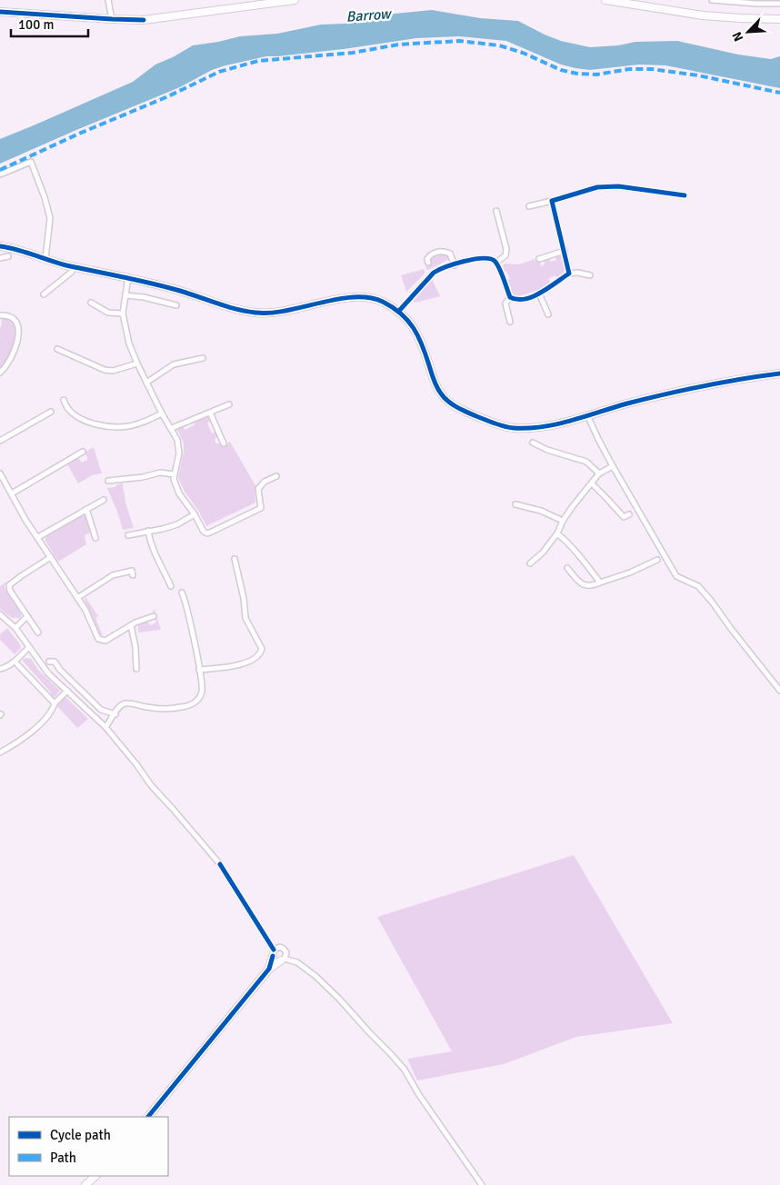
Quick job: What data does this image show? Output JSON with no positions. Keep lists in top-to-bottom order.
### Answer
{
  "water": ["Barrow"],
  "legend": ["Cycle path", "Path"],
  "scale_bar": "100 m",
  "north": "bottom left"
}
